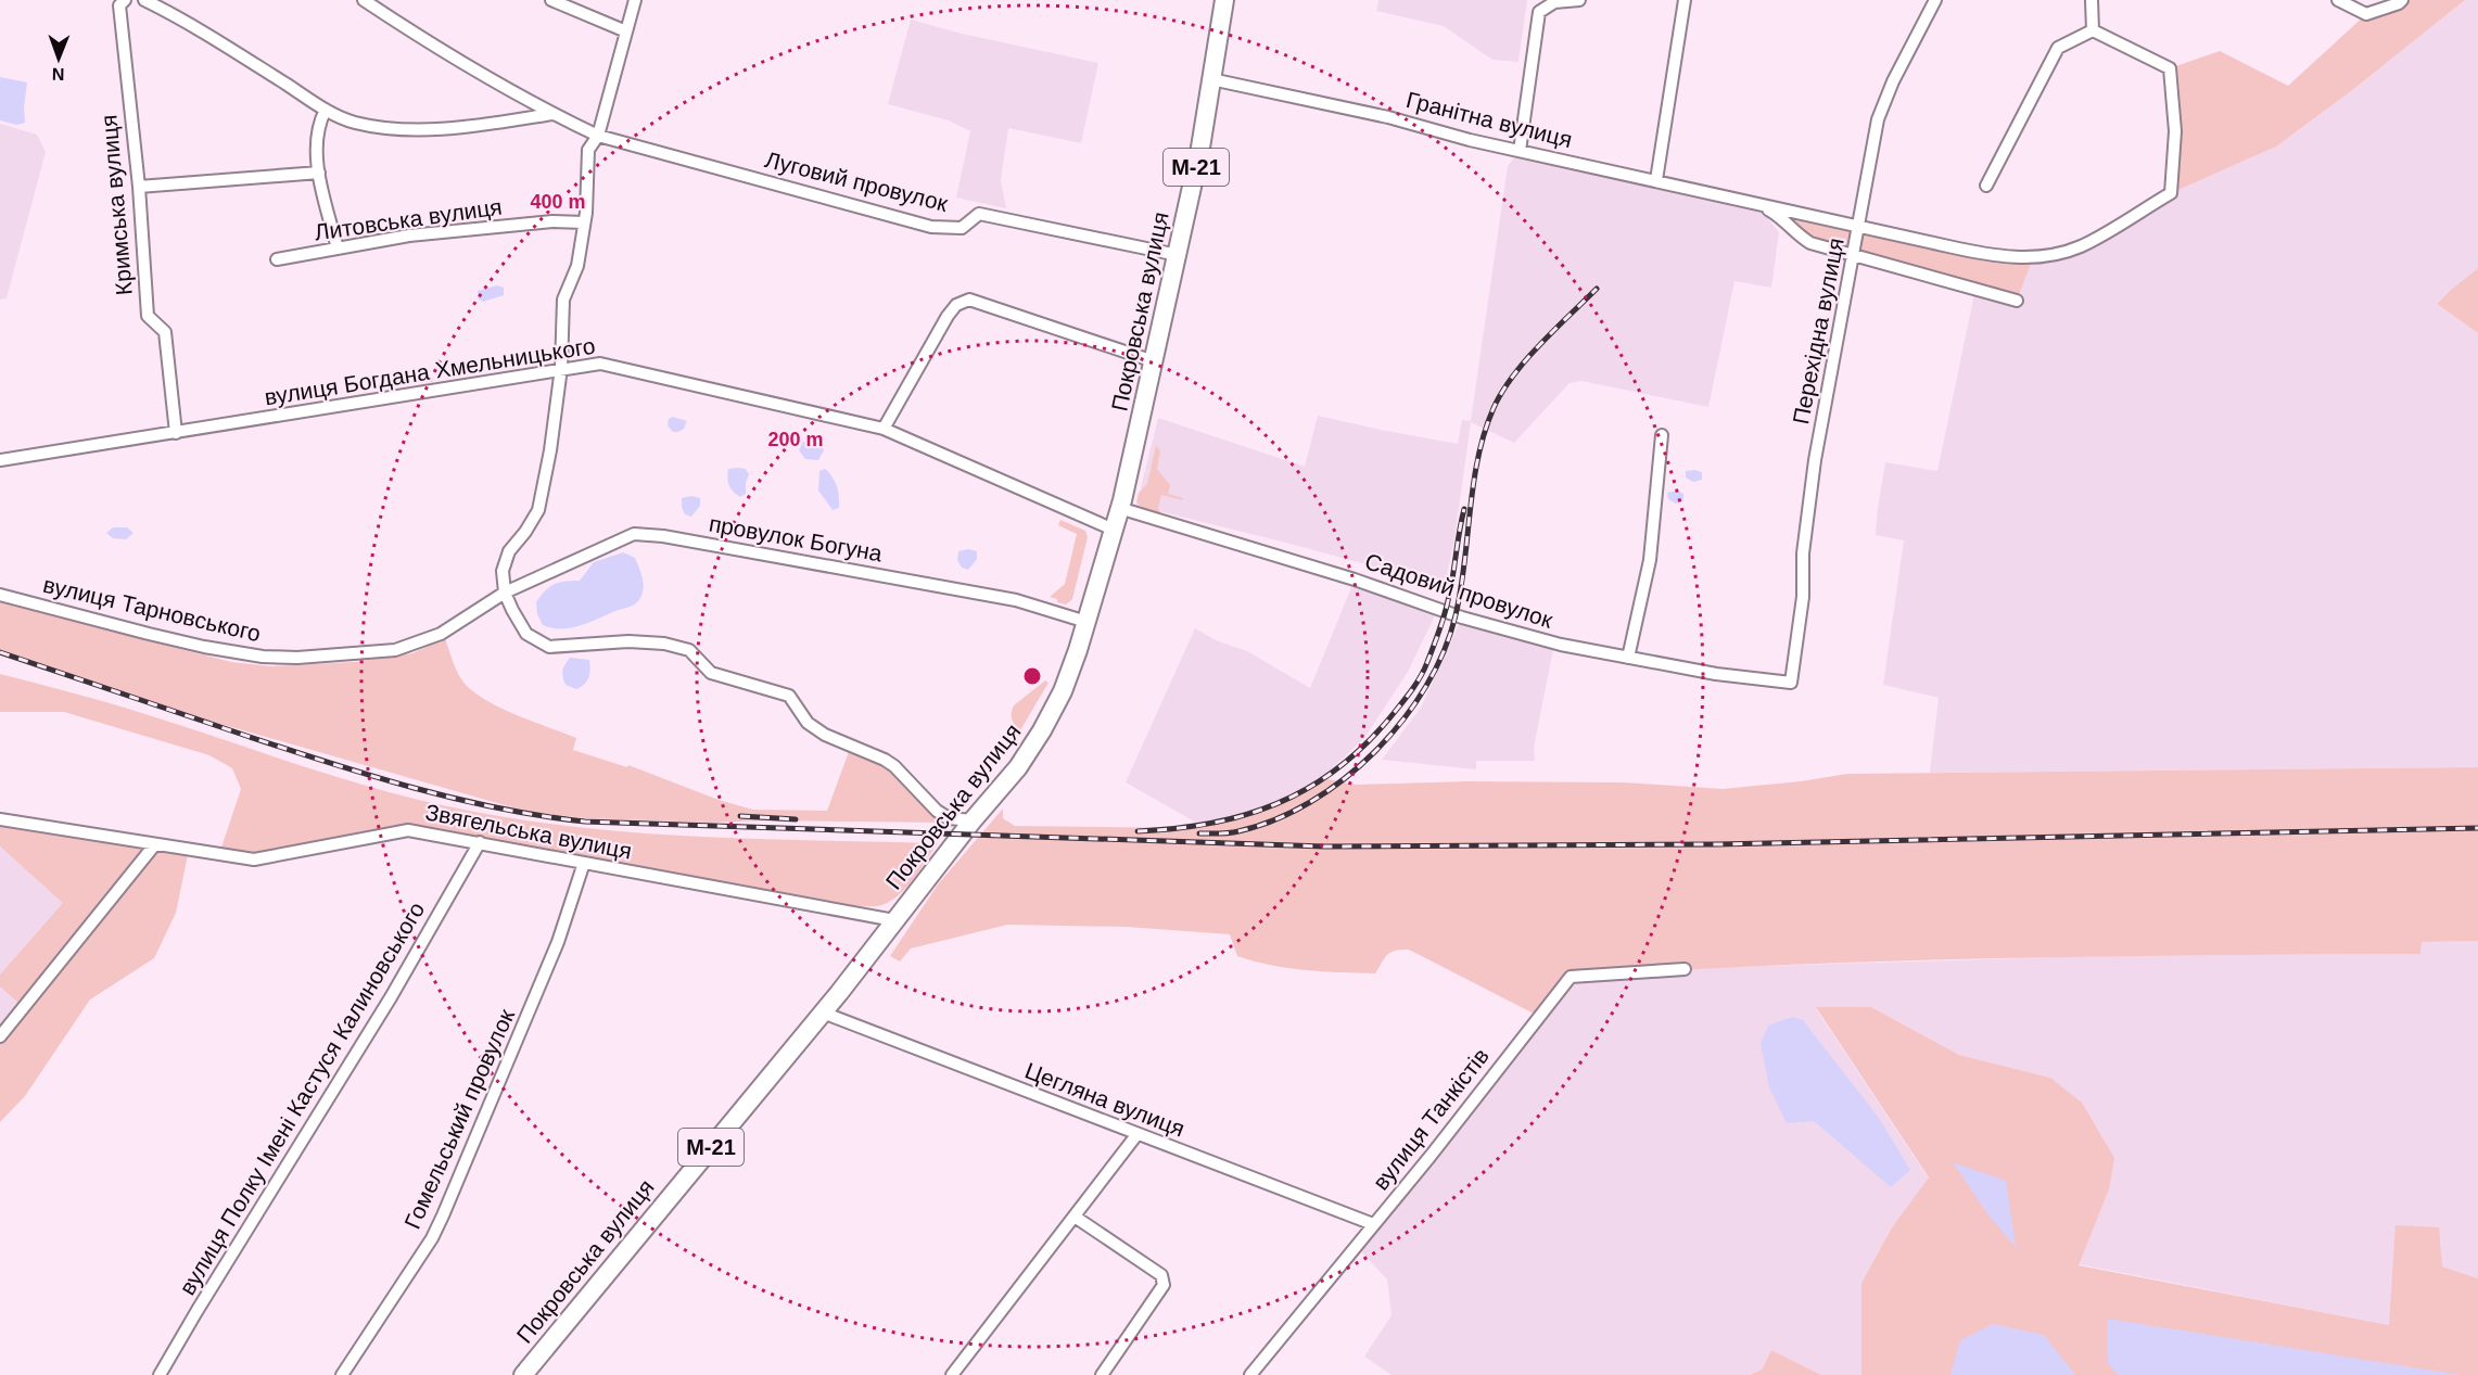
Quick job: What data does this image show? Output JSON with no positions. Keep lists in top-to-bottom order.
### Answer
{
  "streets": {
    "highway": ["М-21", "Покровська вулиця"],
    "street": [
      "Гранітна вулиця",
      "Луговий провулок",
      "Кримська вулиця",
      "Литовська вулиця",
      "Перехідна вулиця",
      "вулиця Богдана Хмельницького",
      "провулок Богуна",
      "Садовий провулок",
      "вулиця Тарновського",
      "Звягельська вулиця",
      "вулиця Полку Імені Кастуся Калиновського",
      "Цегляна вулиця",
      "Гомельський провулок",
      "вулиця Танкістів"
    ]
  },
  "crossings": [
    ["Гранітна вулиця", "Покровська вулиця"],
    ["Гранітна вулиця", "Перехідна вулиця"],
    ["Луговий провулок", "Покровська вулиця"],
    ["Кримська вулиця", "вулиця Богдана Хмельницького"],
    ["Покровська вулиця", "вулиця Богдана Хмельницького"],
    ["Покровська вулиця", "провулок Богуна"],
    ["Покровська вулиця", "Садовий провулок"],
    ["Покровська вулиця", "Звягельська вулиця"],
    ["Покровська вулиця", "Цегляна вулиця"],
    ["Перехідна вулиця", "Садовий провулок"],
    ["провулок Богуна", "вулиця Тарновського"],
    ["Звягельська вулиця", "вулиця Полку Імені Кастуся Калиновського"],
    ["Звягельська вулиця", "Гомельський провулок"],
    ["Цегляна вулиця", "вулиця Танкістів"]
  ],
  "north": "bottom",
  "rings": ["400 m", "200 m"]
}
